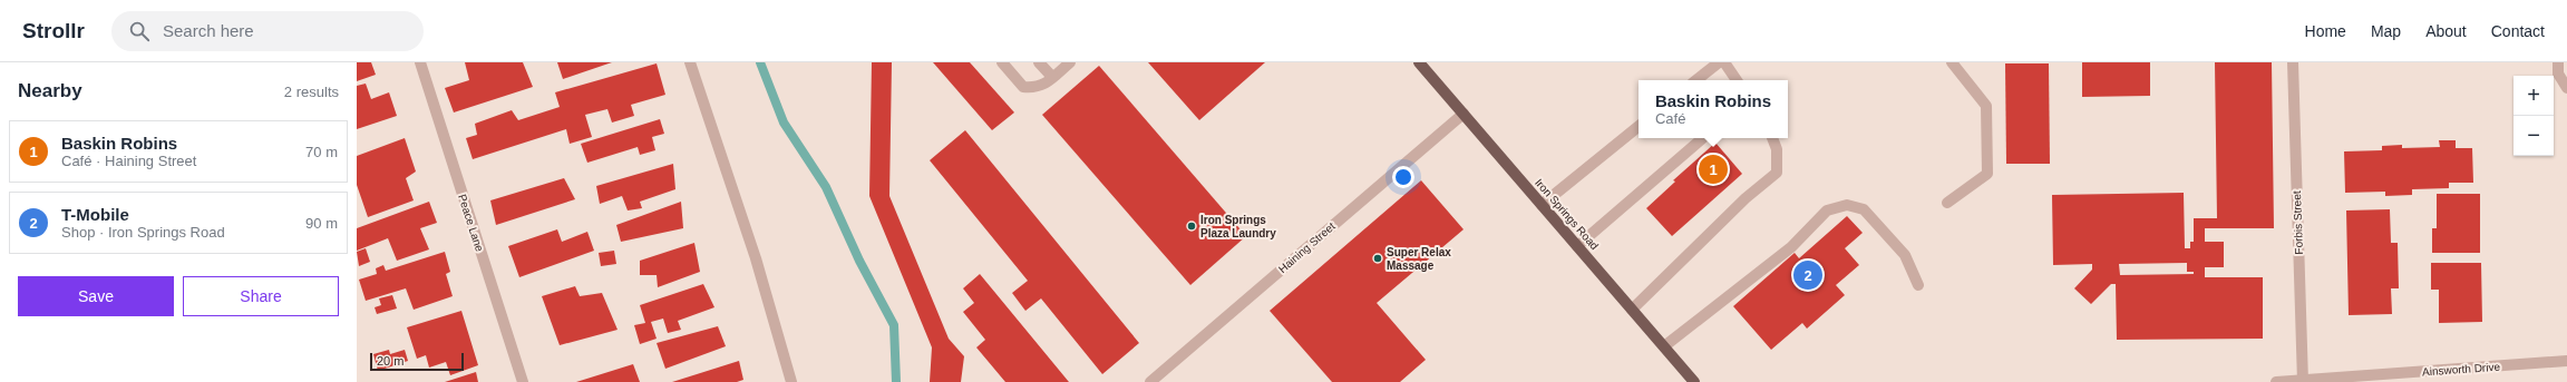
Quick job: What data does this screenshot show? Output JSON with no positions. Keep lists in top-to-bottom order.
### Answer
{
  "streets": {
    "main road": ["Iron Springs Road"],
    "street": [
      "Peace Lane",
      "Forbis Street",
      "Haining Street",
      "Ainsworth Drive"
    ]
  },
  "crossings": [
    ["Iron Springs Road", "Haining Street"],
    ["Forbis Street", "Ainsworth Drive"]
  ],
  "places": ["Iron Springs Plaza Laundry", "Super Relax Massage"],
  "scale_bar": "20 m",
  "page": {
    "header": "Strollr",
    "search": "Search here",
    "nav": [
      "Home",
      "Map",
      "About",
      "Contact"
    ],
    "heading": ["Nearby", "2 results"],
    "map_buttons": ["+", "−"],
    "popup": ["Baskin Robins", "Café"],
    "list": [
      {
        "mark": "1",
        "name": "Baskin Robins",
        "note": "Café · Haining Street",
        "value": "70 m"
      },
      {
        "mark": "2",
        "name": "T-Mobile",
        "note": "Shop · Iron Springs Road",
        "value": "90 m"
      }
    ],
    "pins": ["1", "2"],
    "buttons": ["Save", "Share"],
    "scale": "20 m"
  }
}
